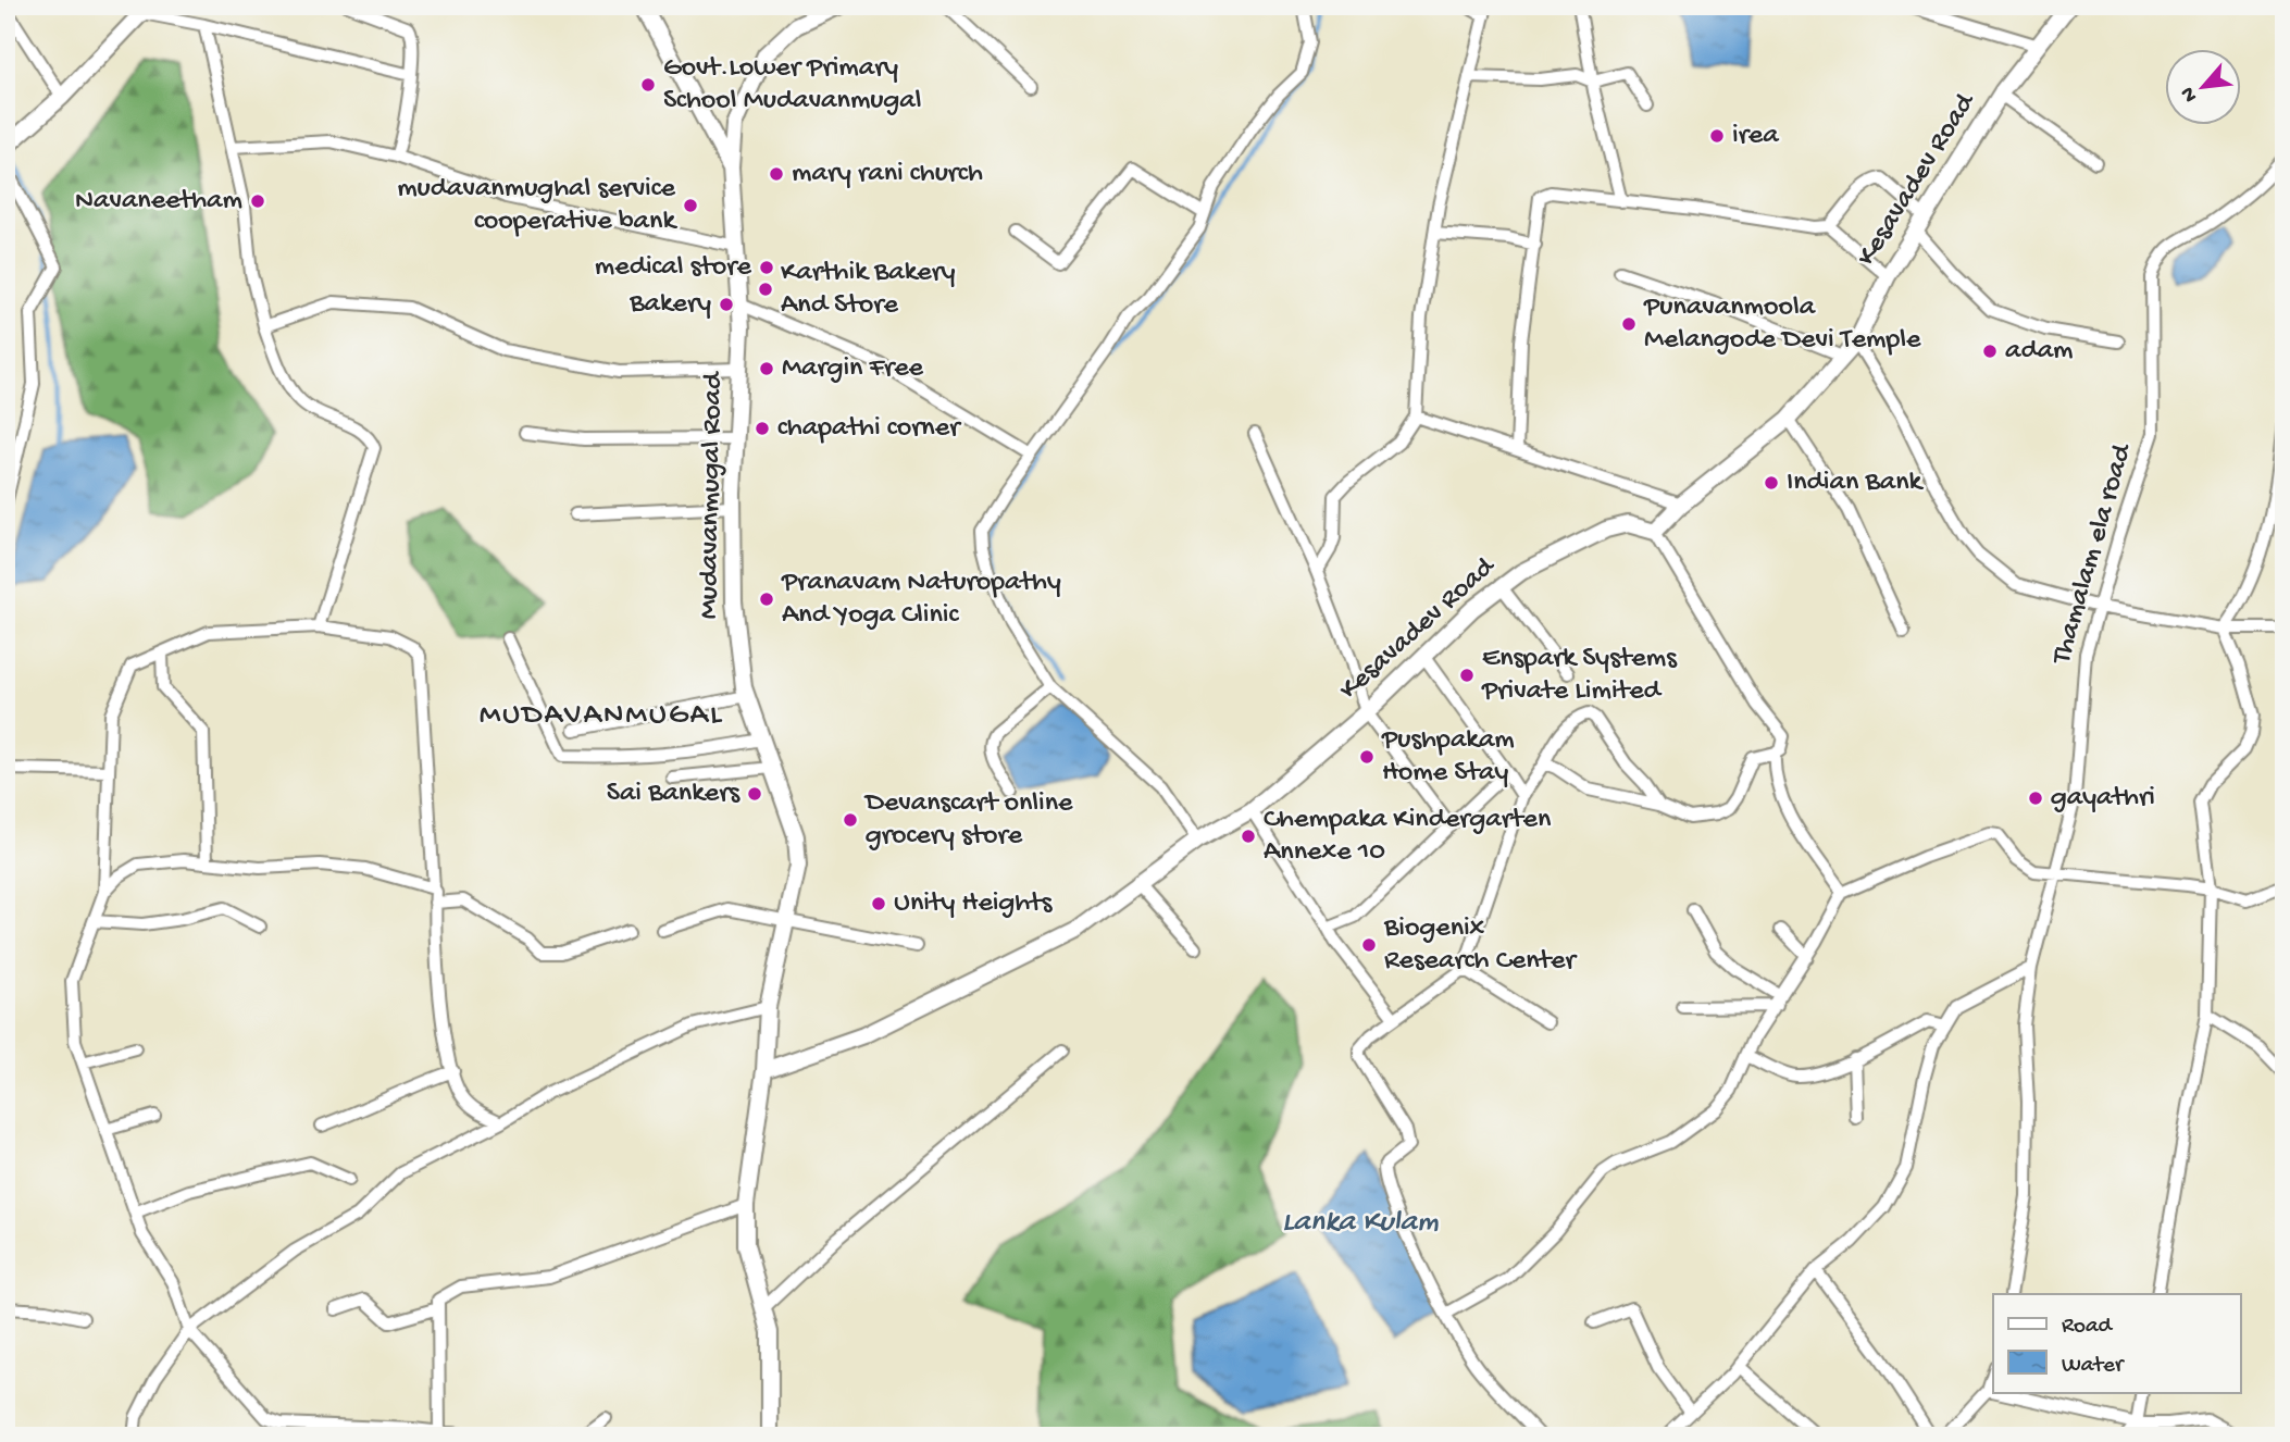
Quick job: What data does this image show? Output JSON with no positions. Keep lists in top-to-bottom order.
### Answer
{
  "streets": {
    "street": ["Kesavadev Road", "Mudavanmugal Road", "Thamalam ela road"]
  },
  "crossings": [
    ["Kesavadev Road", "Mudavanmugal Road"]
  ],
  "districts": ["MUDAVANMUGAL"],
  "water": ["Lanka Kulam"],
  "places": [
    "Govt.Lower Primary School Mudavanmugal",
    "irea",
    "mary rani church",
    "Navaneetham",
    "mudavanmughal service cooperative bank",
    "medical store",
    "Karthik Bakery And Store",
    "Bakery",
    "Punavanmoola Melangode Devi Temple",
    "adam",
    "Margin Free",
    "chapathi corner",
    "Indian Bank",
    "Pranavam Naturopathy And Yoga Clinic",
    "Enspark Systems Private Limited",
    "Pushpakam Home Stay",
    "Sai Bankers",
    "gayathri",
    "Devanscart online grocery store",
    "Chempaka Kindergarten Annexe 10",
    "Unity Heights",
    "Biogenix Research Center"
  ],
  "legend": ["Road", "Water"],
  "north": "bottom left"
}
